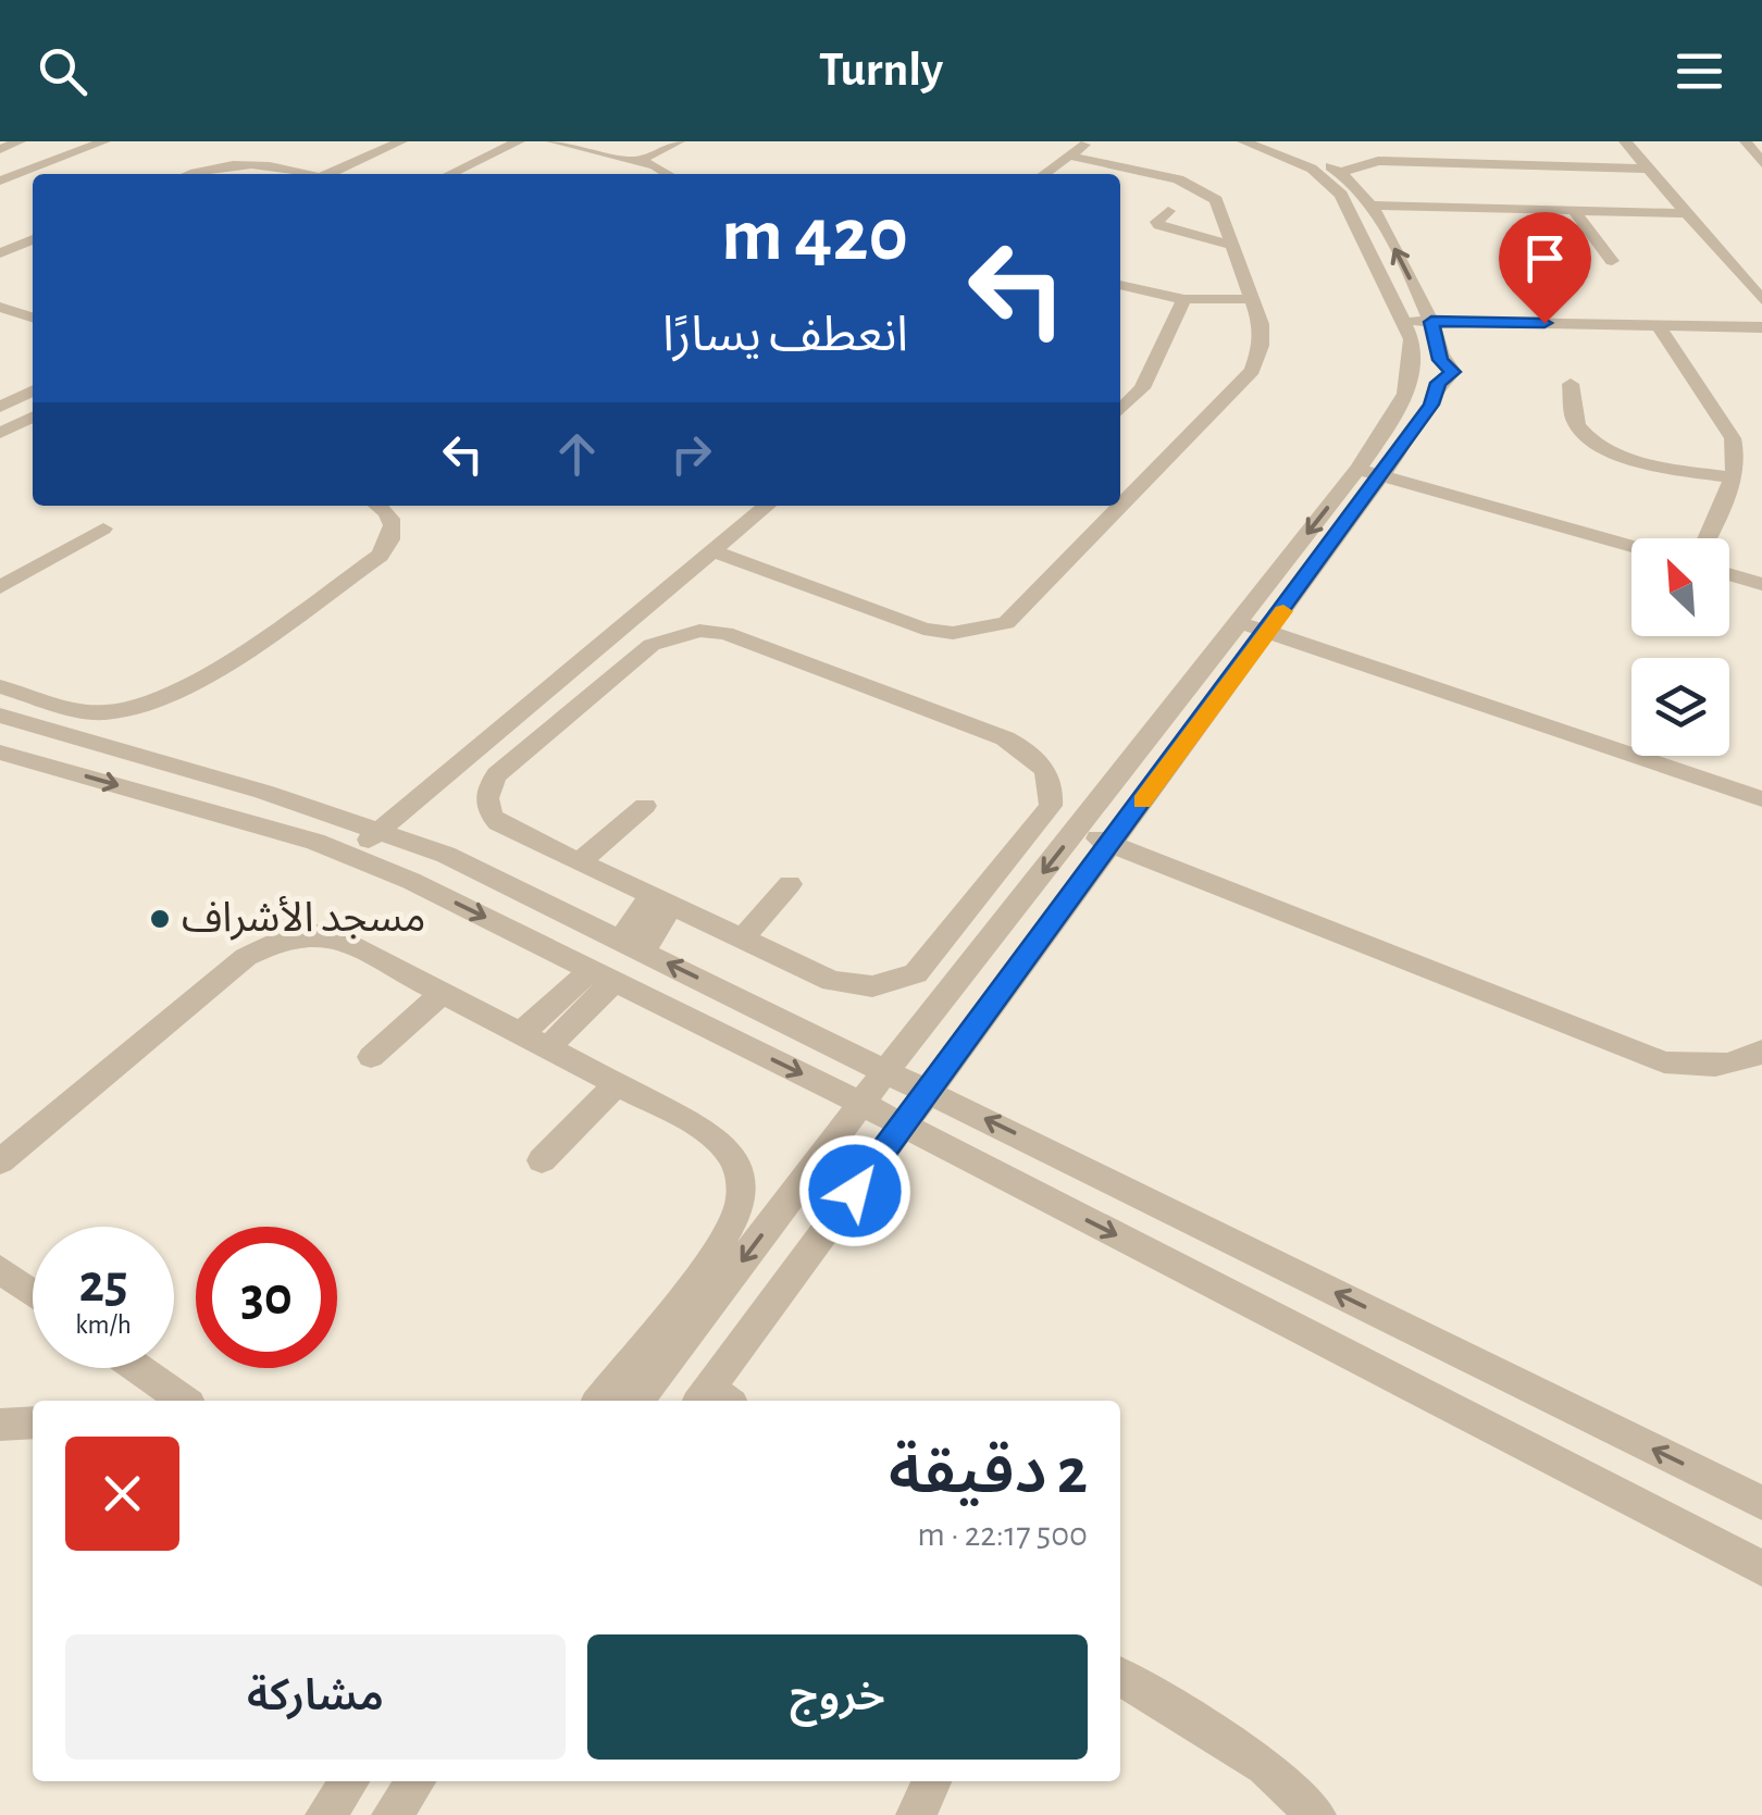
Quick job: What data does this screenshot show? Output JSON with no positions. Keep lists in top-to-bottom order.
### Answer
{
  "places": ["مسجد الأشراف"],
  "north": "top left",
  "page": {
    "header": "Turnly",
    "turn": ["420 m", "انعطف يسارًا"],
    "speed": "25 km/h",
    "limit": "30",
    "heading": ["2 دقيقة", "500 m · 22:17"],
    "buttons": ["خروج", "مشاركة"]
  }
}
